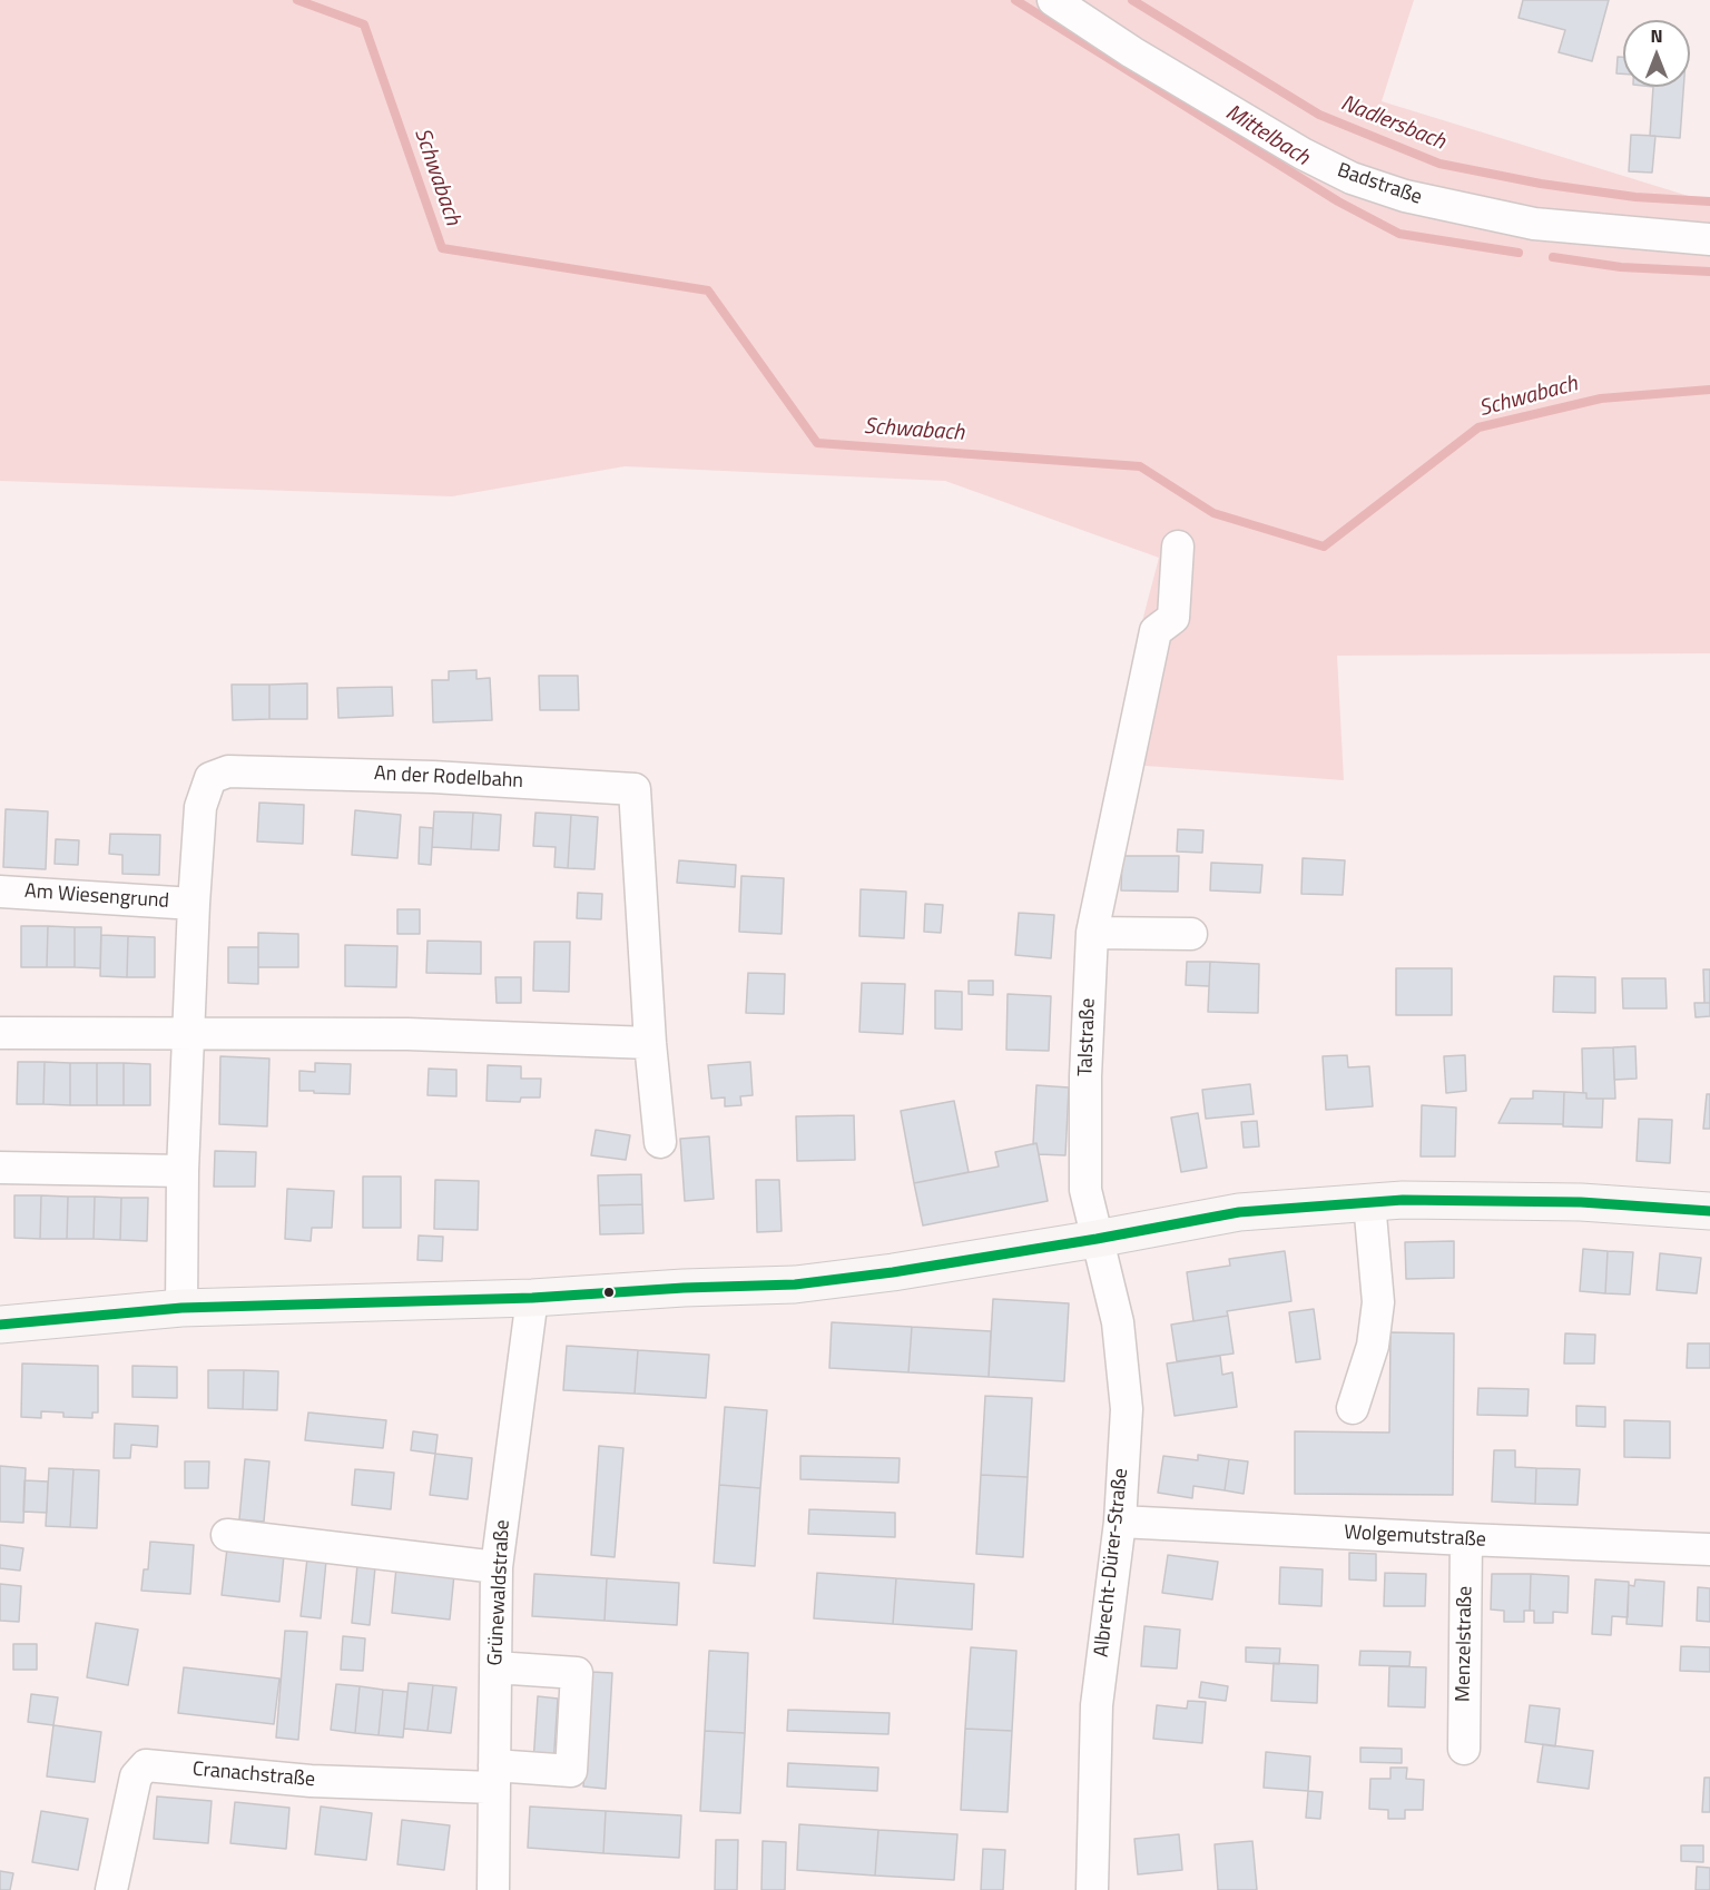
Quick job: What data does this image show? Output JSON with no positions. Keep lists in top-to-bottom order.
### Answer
{
  "streets": {
    "street": [
      "Badstraße",
      "An der Rodelbahn",
      "Am Wiesengrund",
      "Talstraße",
      "Wolgemutstraße",
      "Albrecht-Dürer-Straße",
      "Grünewaldstraße",
      "Menzelstraße",
      "Cranachstraße"
    ]
  },
  "crossings": [
    ["An der Rodelbahn", "Am Wiesengrund"],
    ["Talstraße", "Albrecht-Dürer-Straße"],
    ["Wolgemutstraße", "Albrecht-Dürer-Straße"],
    ["Wolgemutstraße", "Menzelstraße"],
    ["Grünewaldstraße", "Cranachstraße"]
  ],
  "water": ["Nadlersbach", "Mittelbach", "Schwabach"],
  "north": "top"
}
